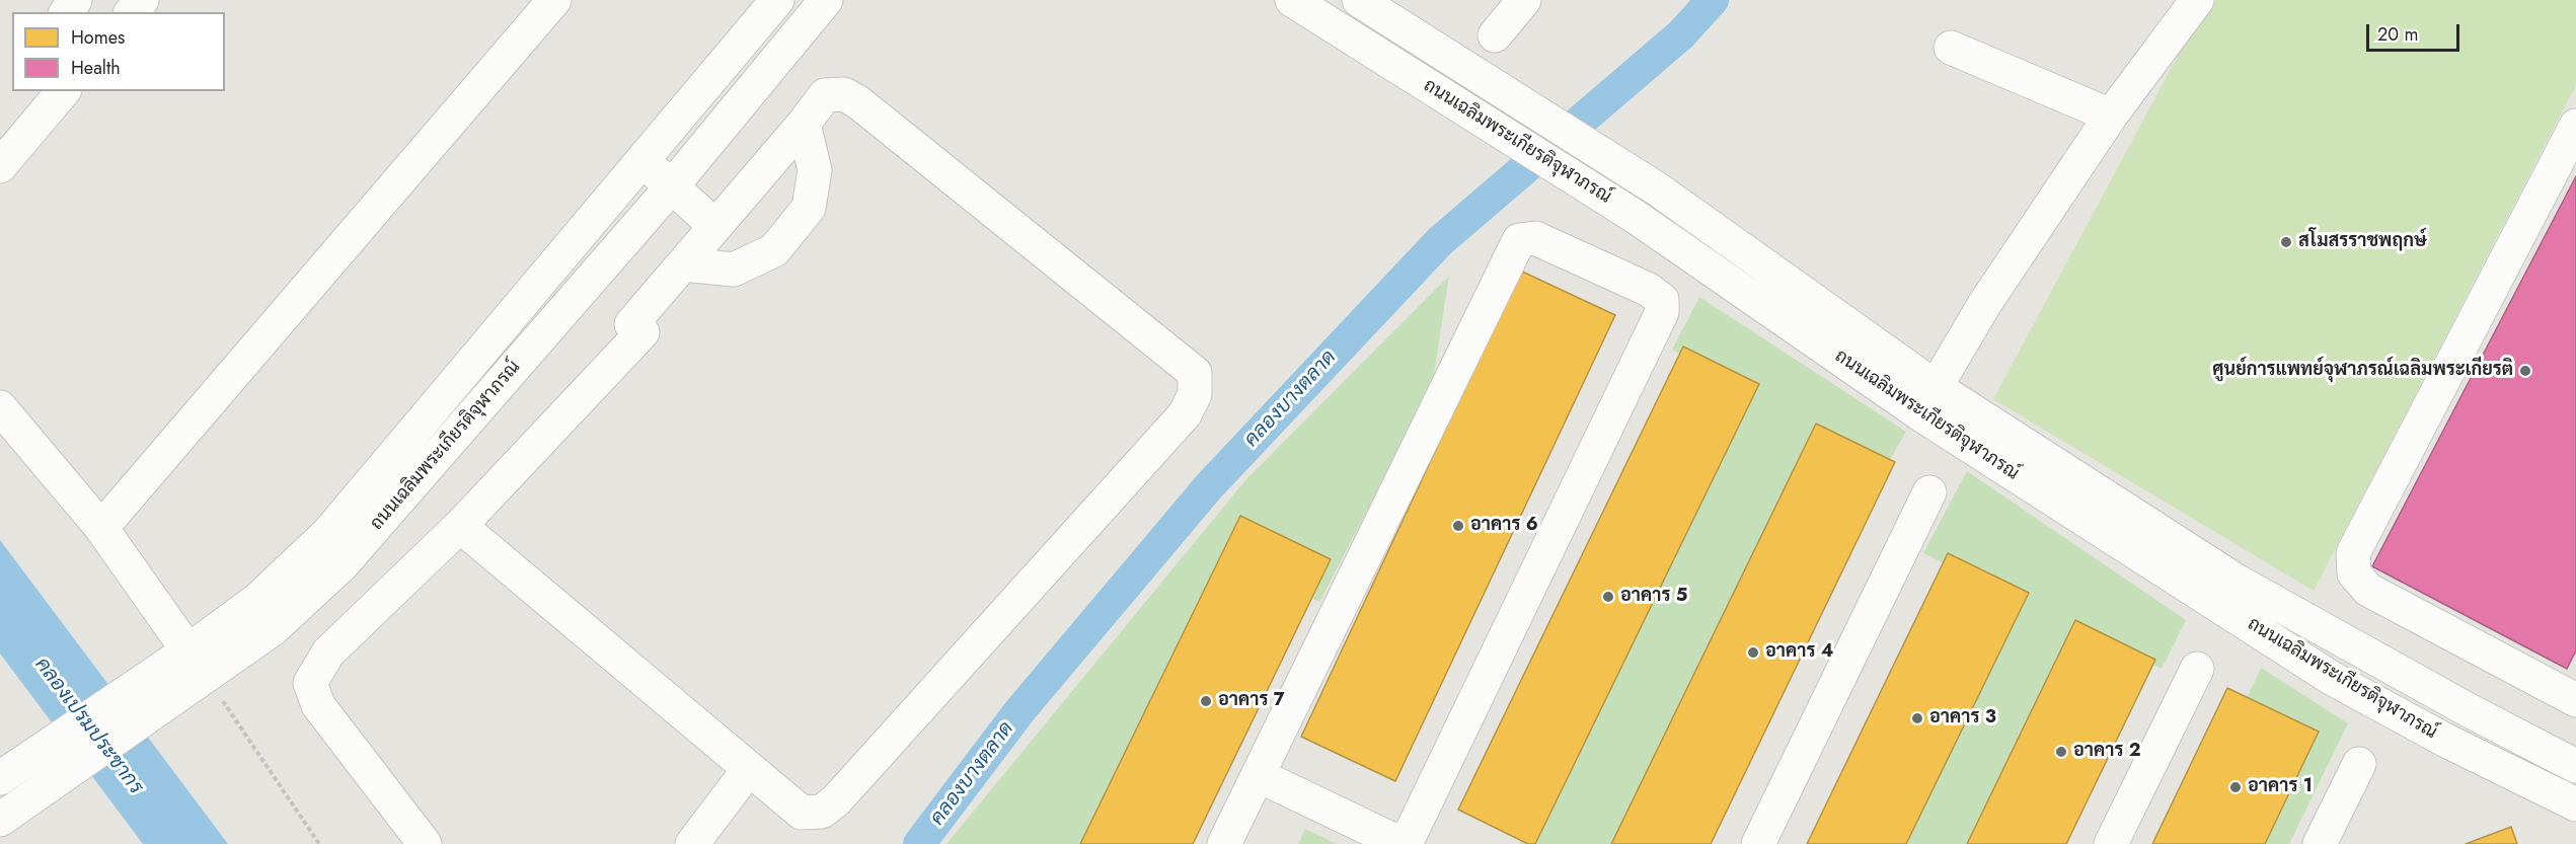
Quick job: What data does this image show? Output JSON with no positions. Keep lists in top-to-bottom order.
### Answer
{
  "streets": {
    "street": ["ถนนเฉลิมพระเกียรติจุฬาภรณ์"]
  },
  "water": ["คลองบางตลาด", "คลองเปรมประชากร"],
  "places": [
    "สโมสรราชพฤกษ์",
    "ศูนย์การแพทย์จุฬาภรณ์เฉลิมพระเกียรติ",
    "อาคาร 6",
    "อาคาร 5",
    "อาคาร 4",
    "อาคาร 7",
    "อาคาร 3",
    "อาคาร 2",
    "อาคาร 1"
  ],
  "legend": ["Homes", "Health"],
  "scale_bar": "20 m"
}
